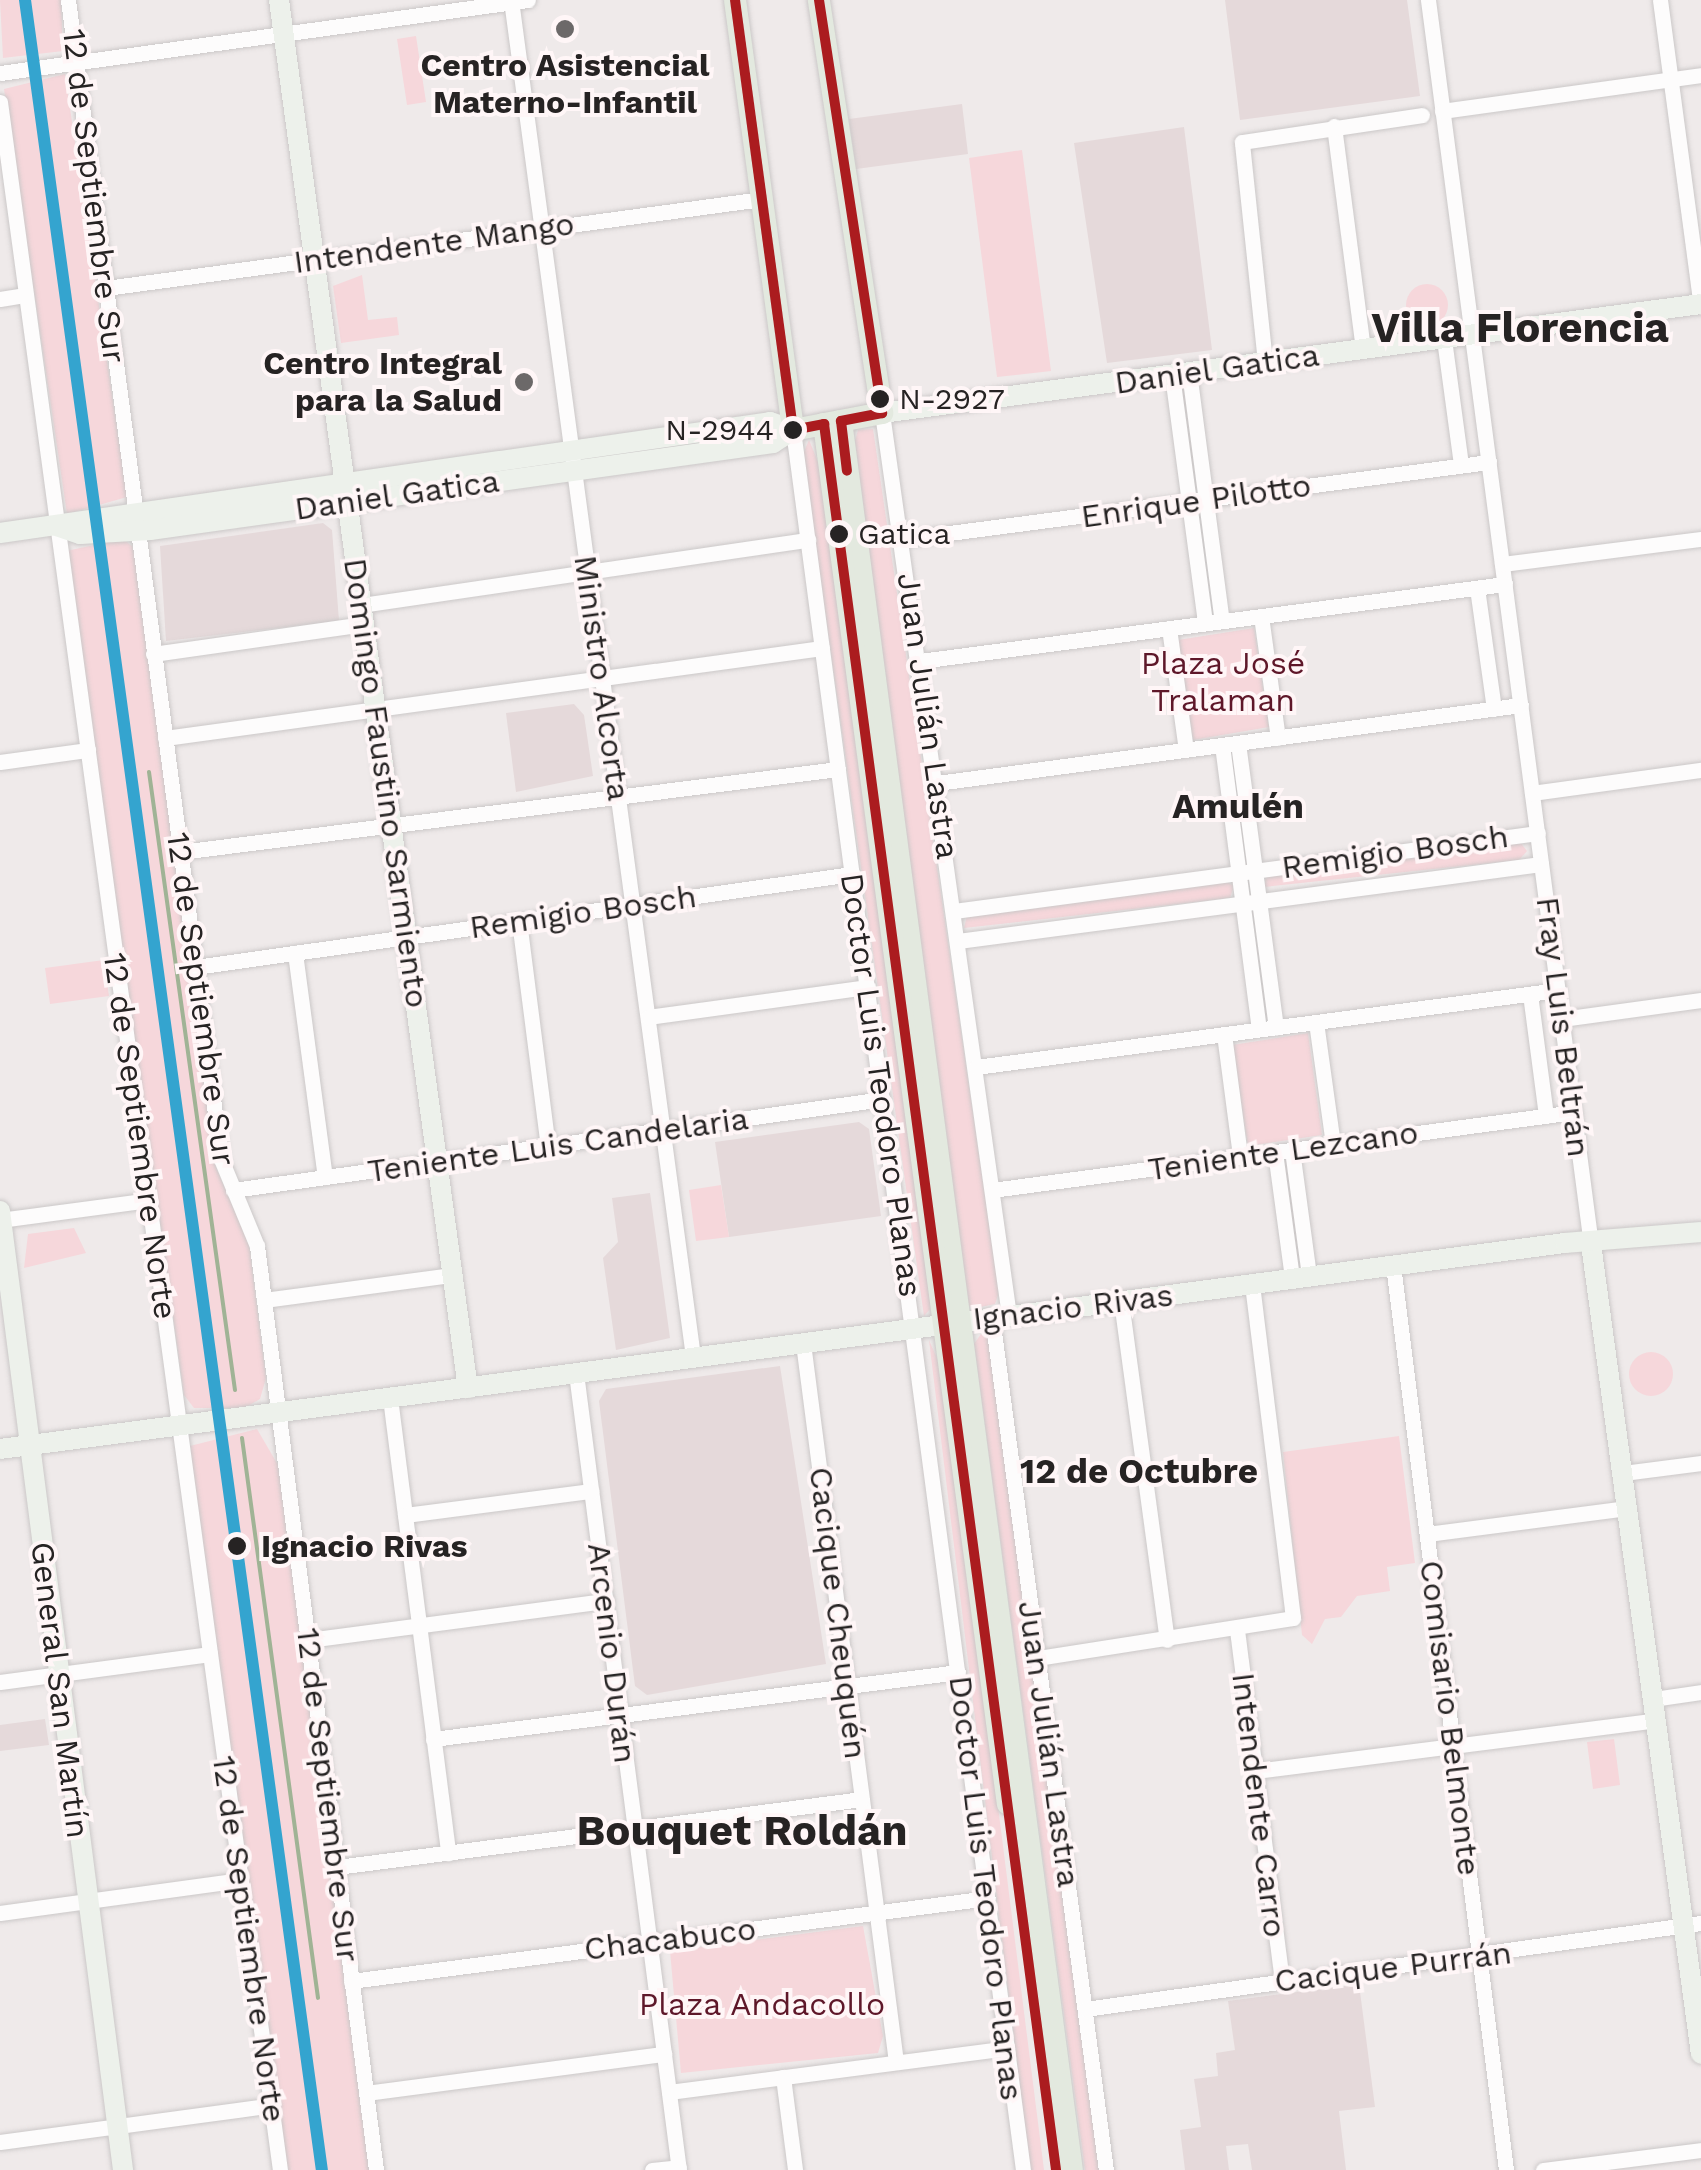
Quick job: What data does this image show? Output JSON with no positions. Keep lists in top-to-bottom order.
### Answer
{
  "streets": {
    "highway": ["Daniel Gatica", "Juan Julián Lastra", "Doctor Luis Teodoro Planas"],
    "main road": [
      "Domingo Faustino Sarmiento",
      "Fray Luis Beltrán",
      "Ignacio Rivas",
      "General San Martín"
    ],
    "street": [
      "12 de Septiembre Sur",
      "Intendente Mango",
      "Enrique Pilotto",
      "Ministro Alcorta",
      "Remigio Bosch",
      "12 de Septiembre Norte",
      "Teniente Luis Candelaria",
      "Teniente Lezcano",
      "Cacique Cheuquén",
      "Arcenio Durán",
      "Comisario Belmonte",
      "Intendente Carro",
      "Chacabuco",
      "Cacique Purrán"
    ]
  },
  "crossings": [
    ["12 de Septiembre Sur", "Intendente Mango"],
    ["12 de Septiembre Sur", "Daniel Gatica"],
    ["12 de Septiembre Sur", "Remigio Bosch"],
    ["12 de Septiembre Sur", "Teniente Luis Candelaria"],
    ["12 de Septiembre Sur", "Ignacio Rivas"],
    ["12 de Septiembre Sur", "Chacabuco"],
    ["Intendente Mango", "Ministro Alcorta"],
    ["Intendente Mango", "Domingo Faustino Sarmiento"],
    ["Intendente Mango", "Doctor Luis Teodoro Planas"],
    ["Daniel Gatica", "Ministro Alcorta"],
    ["Daniel Gatica", "Juan Julián Lastra"],
    ["Daniel Gatica", "Domingo Faustino Sarmiento"],
    ["Daniel Gatica", "Fray Luis Beltrán"],
    ["Daniel Gatica", "Doctor Luis Teodoro Planas"],
    ["Daniel Gatica", "12 de Septiembre Norte"],
    ["Enrique Pilotto", "Juan Julián Lastra"],
    ["Enrique Pilotto", "Fray Luis Beltrán"],
    ["Ministro Alcorta", "Remigio Bosch"],
    ["Ministro Alcorta", "Teniente Luis Candelaria"],
    ["Ministro Alcorta", "Ignacio Rivas"],
    ["Juan Julián Lastra", "Remigio Bosch"],
    ["Juan Julián Lastra", "Teniente Lezcano"],
    ["Juan Julián Lastra", "Ignacio Rivas"],
    ["Juan Julián Lastra", "Cacique Purrán"],
    ["Domingo Faustino Sarmiento", "Remigio Bosch"],
    ["Domingo Faustino Sarmiento", "Teniente Luis Candelaria"],
    ["Domingo Faustino Sarmiento", "Ignacio Rivas"],
    ["Remigio Bosch", "Fray Luis Beltrán"],
    ["Remigio Bosch", "Doctor Luis Teodoro Planas"],
    ["Fray Luis Beltrán", "Teniente Lezcano"],
    ["Fray Luis Beltrán", "Ignacio Rivas"],
    ["Fray Luis Beltrán", "Cacique Purrán"],
    ["Doctor Luis Teodoro Planas", "Teniente Luis Candelaria"],
    ["Doctor Luis Teodoro Planas", "Ignacio Rivas"],
    ["Doctor Luis Teodoro Planas", "Chacabuco"],
    ["12 de Septiembre Norte", "Ignacio Rivas"],
    ["Ignacio Rivas", "Cacique Cheuquén"],
    ["Ignacio Rivas", "Arcenio Durán"],
    ["Ignacio Rivas", "General San Martín"],
    ["Ignacio Rivas", "Comisario Belmonte"],
    ["Cacique Cheuquén", "Chacabuco"],
    ["Arcenio Durán", "Chacabuco"],
    ["Comisario Belmonte", "Cacique Purrán"],
    ["Intendente Carro", "Cacique Purrán"]
  ],
  "districts": [
    "Villa Florencia",
    "Amulén",
    "12 de Octubre",
    "Bouquet Roldán"
  ],
  "parks": ["Plaza José Tralaman", "Plaza Andacollo"],
  "places": [
    "Centro Asistencial Materno-Infantil",
    "Centro Integral para la Salud",
    "N-2927",
    "N-2944",
    "Gatica",
    "Ignacio Rivas"
  ]
}
